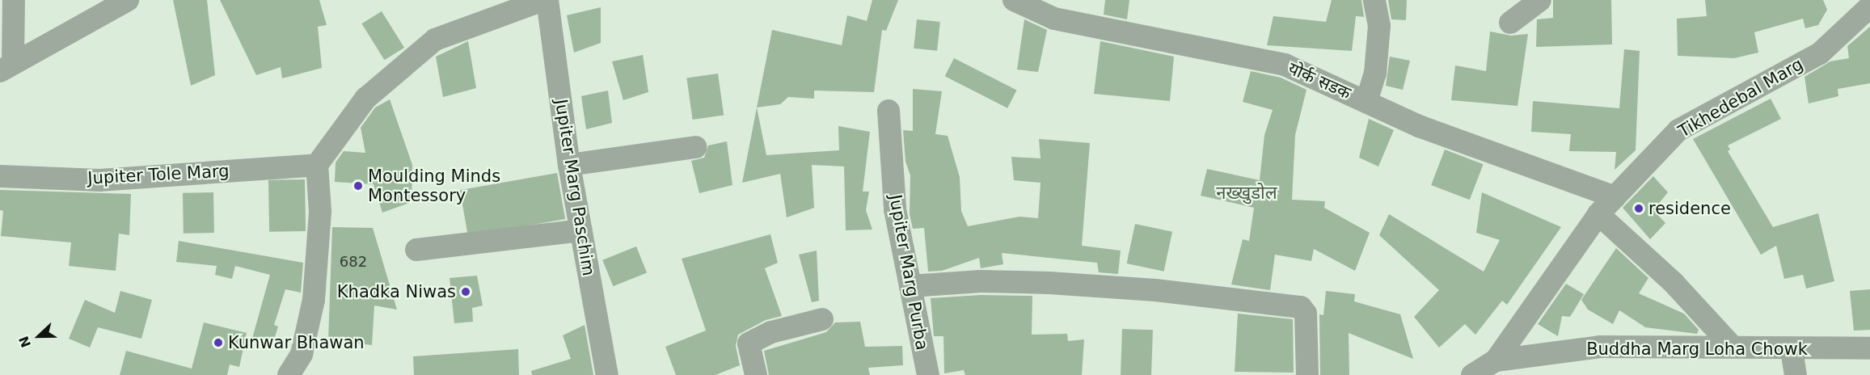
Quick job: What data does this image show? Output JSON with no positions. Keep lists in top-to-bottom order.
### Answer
{
  "streets": {
    "street": [
      "योर्क सडक",
      "Tikhedebal Marg",
      "Jupiter Tole Marg",
      "Jupiter Marg Paschim",
      "Jupiter Marg Purba",
      "Buddha Marg Loha Chowk"
    ]
  },
  "crossings": [
    ["योर्क सडक", "Tikhedebal Marg"],
    ["Tikhedebal Marg", "Buddha Marg Loha Chowk"]
  ],
  "districts": ["नख्खुडोल"],
  "places": [
    "Moulding Minds Montessory",
    "residence",
    "Khadka Niwas",
    "Kunwar Bhawan"
  ],
  "house_numbers": ["682"],
  "north": "left"
}
